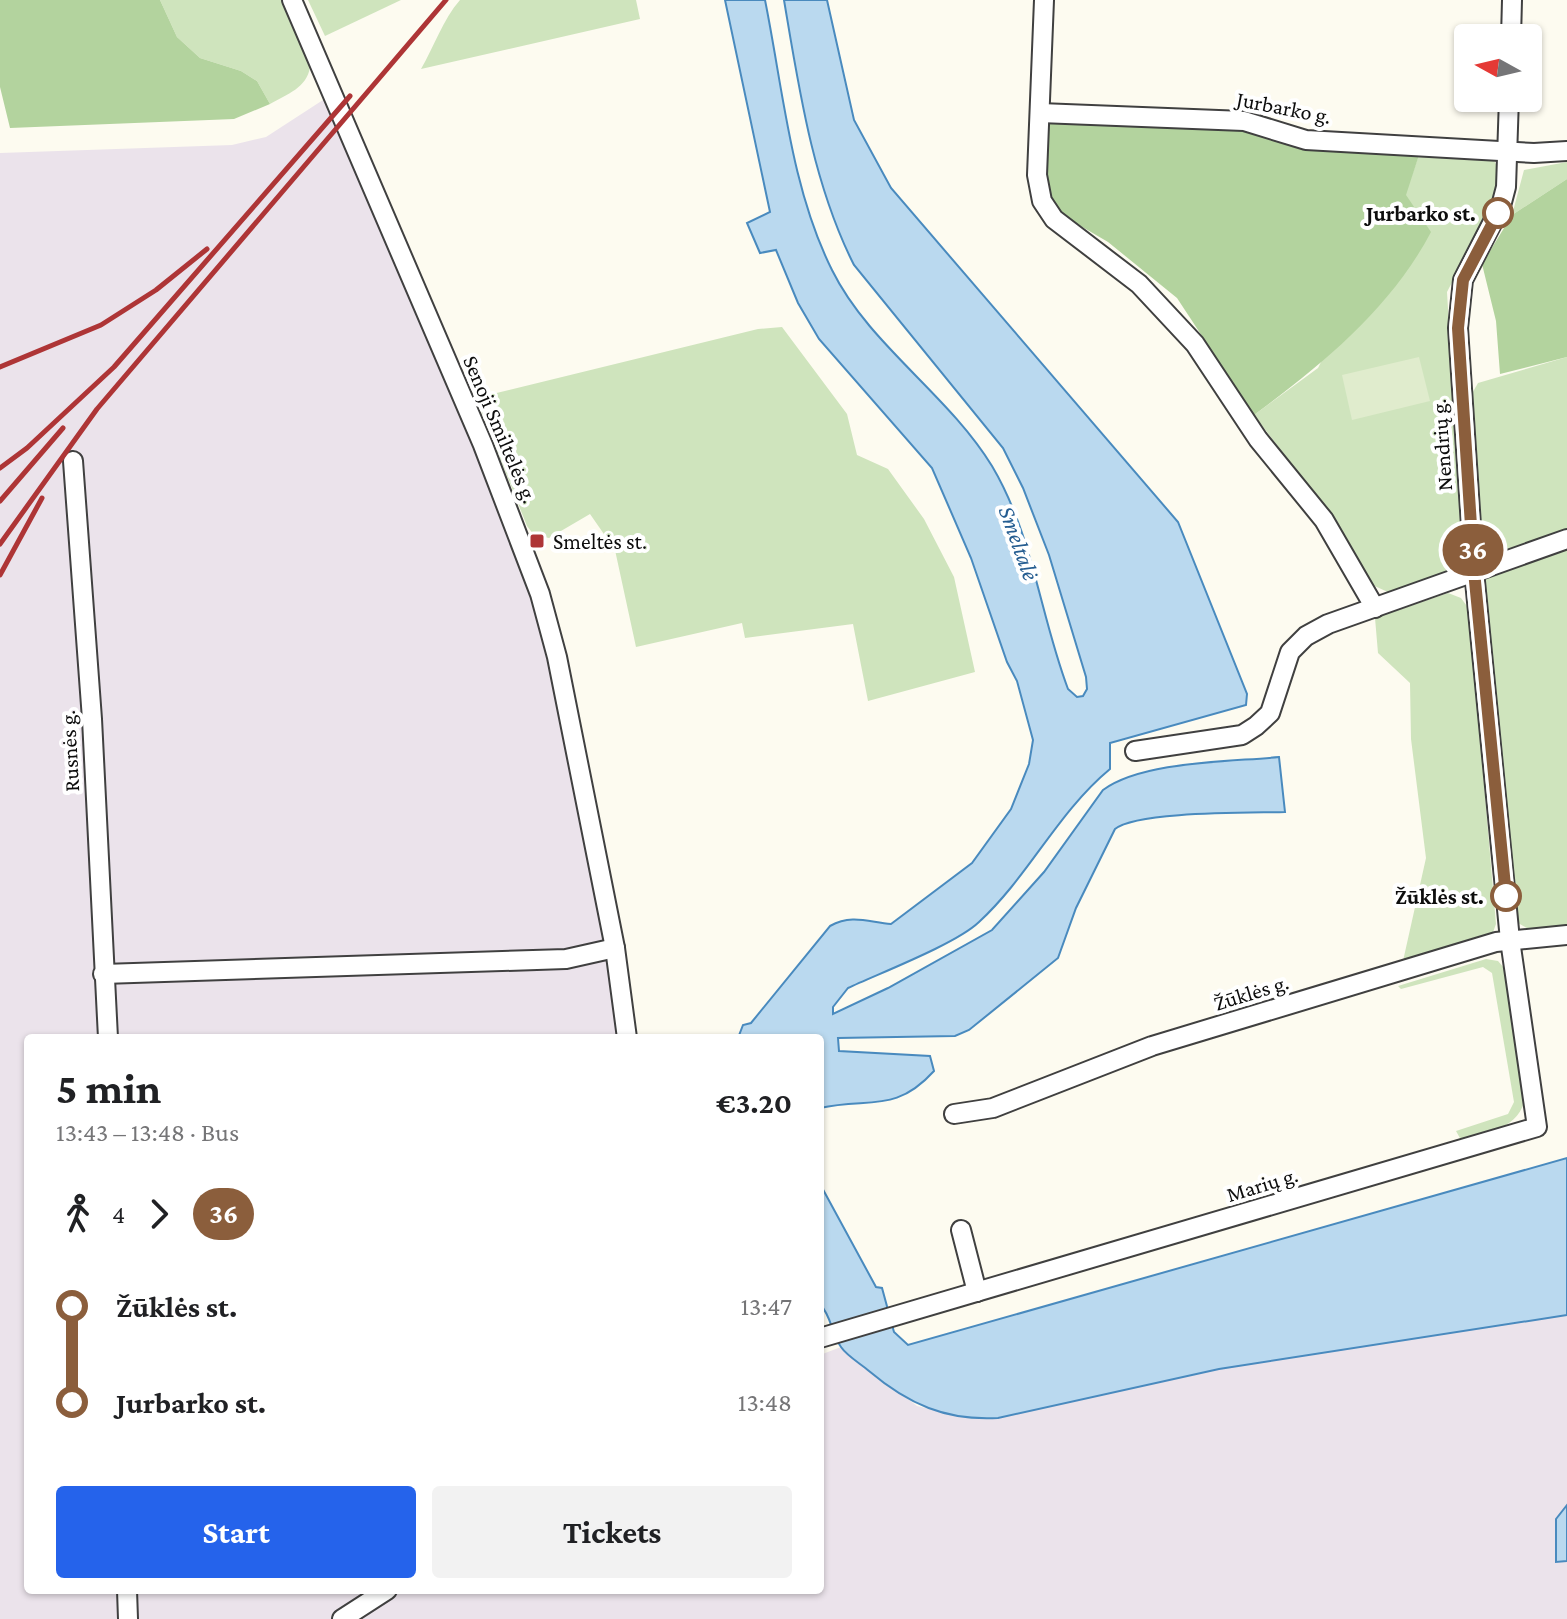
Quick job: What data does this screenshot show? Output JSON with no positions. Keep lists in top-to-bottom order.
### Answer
{
  "streets": {
    "street": [
      "Jurbarko g.",
      "Senoji Smiltelės g.",
      "Nendrių g.",
      "Rusnės g.",
      "Žūklės g.",
      "Marių g."
    ]
  },
  "crossings": [
    ["Jurbarko g.", "Nendrių g."],
    ["Nendrių g.", "Žūklės g."],
    ["Nendrių g.", "Marių g."],
    ["Žūklės g.", "Marių g."]
  ],
  "water": ["Smeltalė"],
  "places": {
    "other": ["Jurbarko st.", "Žūklės st."],
    "transit": ["Smeltės st."]
  },
  "lines": ["bus line 36"],
  "north": "left",
  "page": {
    "on_map": "36",
    "heading": ["5 min", "13:43 – 13:48 · Bus", "€3.20"],
    "legs": ["4", "36"],
    "list": [
      {
        "name": "Žūklės st.",
        "value": "13:47"
      },
      {
        "name": "Jurbarko st.",
        "value": "13:48"
      }
    ],
    "buttons": ["Start", "Tickets"]
  }
}
